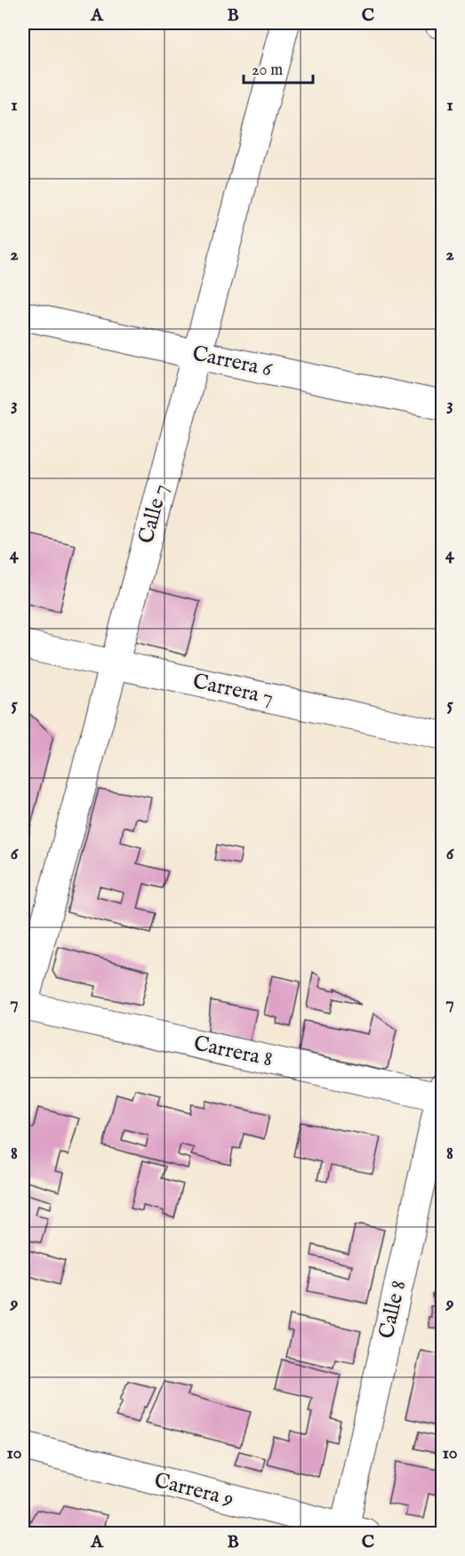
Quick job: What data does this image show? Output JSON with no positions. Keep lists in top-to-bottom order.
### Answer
{
  "streets": {
    "street": [
      "Carrera 6",
      "Calle 7",
      "Carrera 7",
      "Carrera 8",
      "Calle 8",
      "Carrera 9"
    ]
  },
  "crossings": [
    ["Carrera 6", "Calle 7"],
    ["Calle 7", "Carrera 7"],
    ["Calle 7", "Carrera 8"],
    ["Carrera 8", "Calle 8"],
    ["Calle 8", "Carrera 9"]
  ],
  "scale_bar": "20 m",
  "grid": {
    "columns": ["A", "B", "C"],
    "rows": [
      "1",
      "2",
      "3",
      "4",
      "5",
      "6",
      "7",
      "8",
      "9",
      "10"
    ]
  }
}
